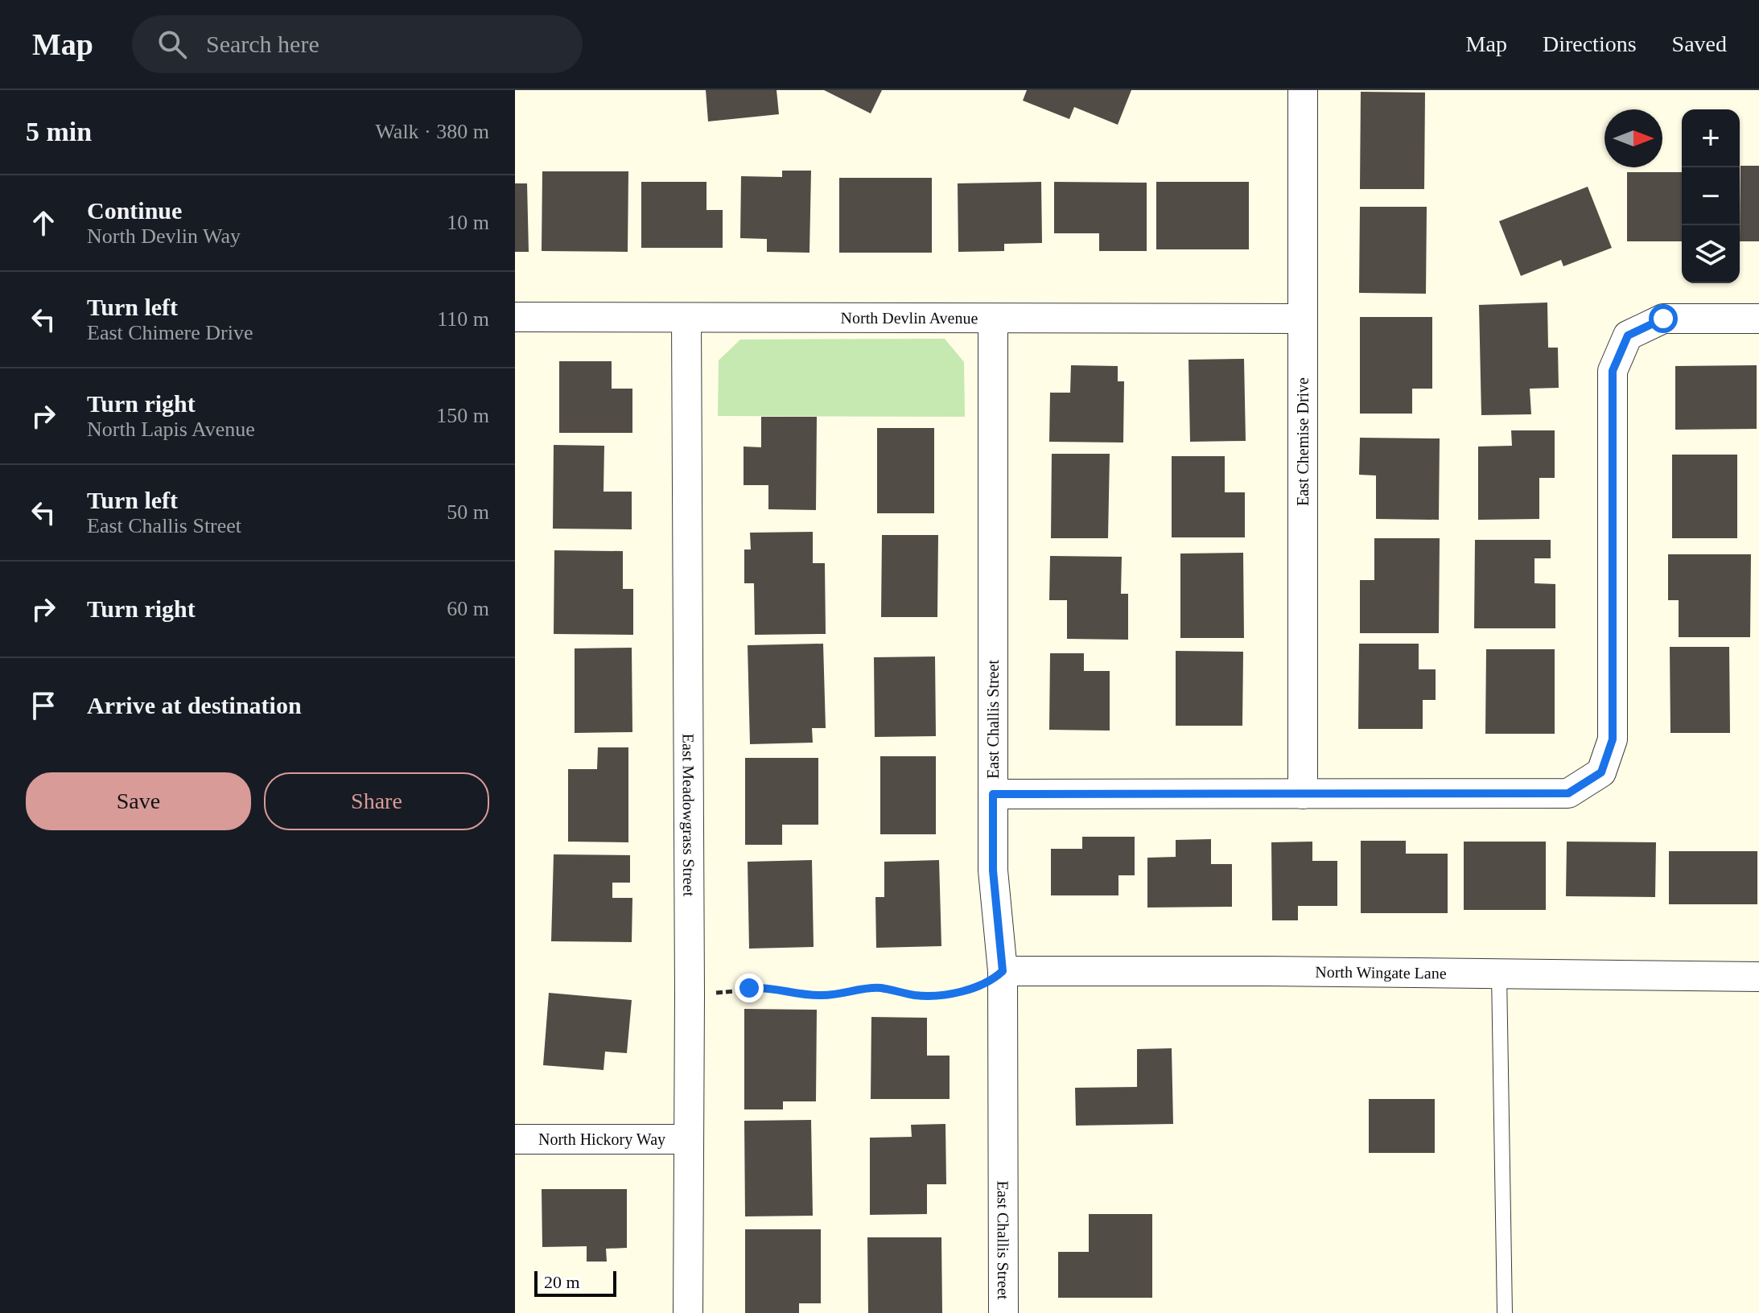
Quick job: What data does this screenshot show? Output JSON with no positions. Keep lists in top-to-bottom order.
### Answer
{
  "streets": {
    "street": [
      "North Devlin Avenue",
      "East Chemise Drive",
      "East Challis Street",
      "East Meadowgrass Street",
      "North Wingate Lane",
      "North Hickory Way"
    ]
  },
  "crossings": [
    ["North Devlin Avenue", "East Chemise Drive"],
    ["North Devlin Avenue", "East Challis Street"],
    ["North Devlin Avenue", "East Meadowgrass Street"],
    ["East Challis Street", "North Wingate Lane"],
    ["East Meadowgrass Street", "North Hickory Way"]
  ],
  "scale_bar": "20 m",
  "north": "right",
  "page": {
    "header": "Map",
    "search": "Search here",
    "nav": ["Map", "Directions", "Saved"],
    "heading": ["5 min", "Walk · 380 m"],
    "map_buttons": ["+", "−"],
    "list": [
      ["Continue", "North Devlin Way", "10 m"],
      ["Turn left", "East Chimere Drive", "110 m"],
      ["Turn right", "North Lapis Avenue", "150 m"],
      ["Turn left", "East Challis Street", "50 m"],
      ["Turn right", "60 m"],
      "Arrive at destination"
    ],
    "buttons": ["Save", "Share"],
    "scale": "20 m"
  }
}
